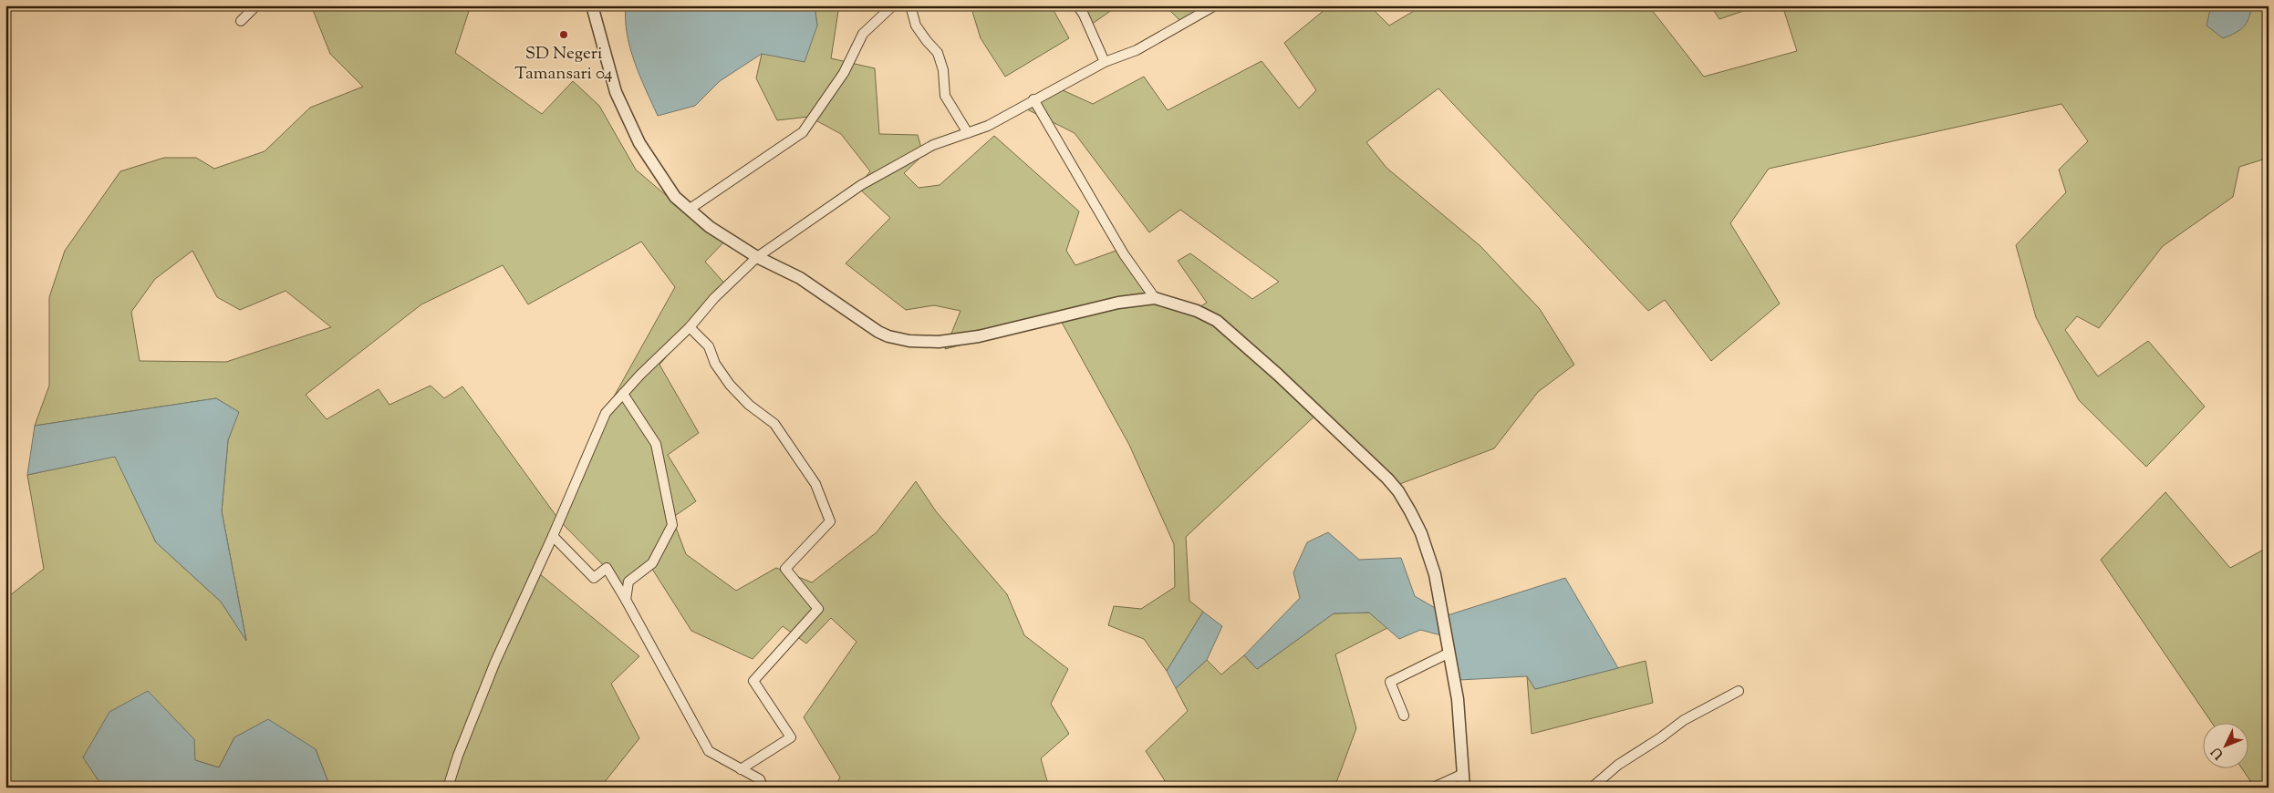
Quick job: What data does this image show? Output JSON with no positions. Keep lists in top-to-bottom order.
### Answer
{
  "places": ["SD Negeri Tamansari 04"],
  "north": "bottom left"
}
